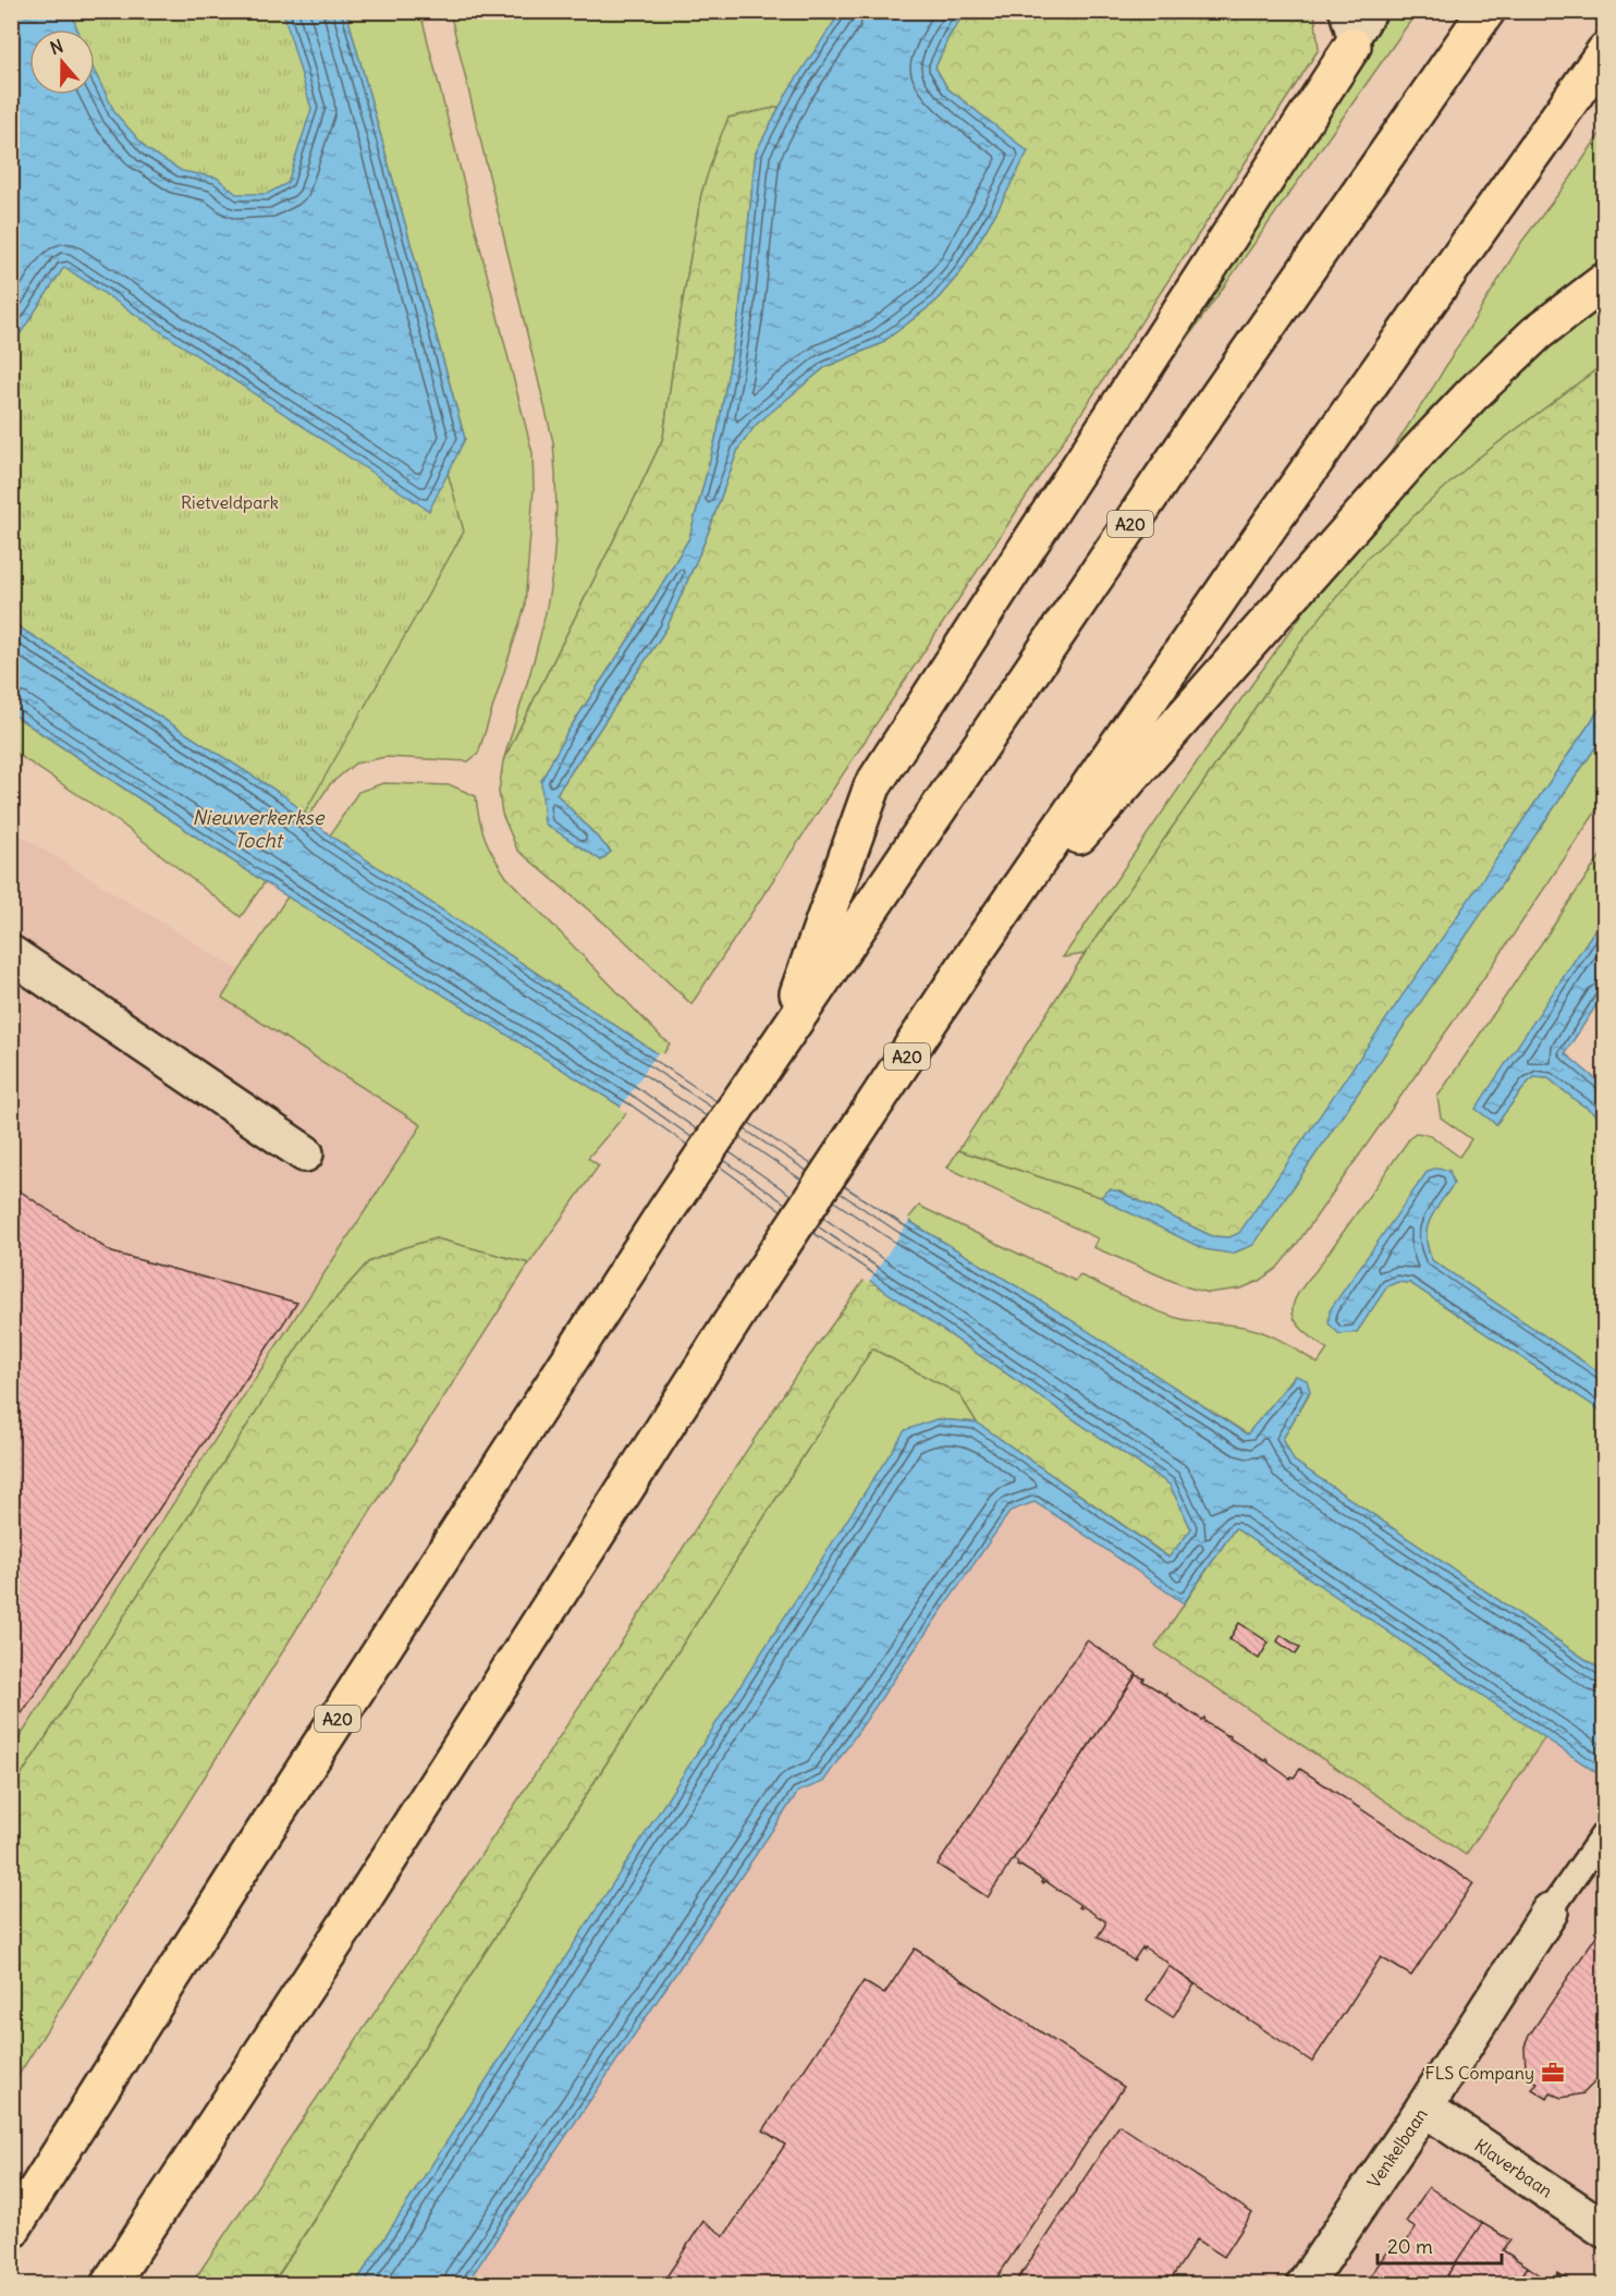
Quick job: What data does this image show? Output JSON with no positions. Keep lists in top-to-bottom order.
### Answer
{
  "streets": {
    "highway": ["A20"],
    "street": ["Venkelbaan", "Klaverbaan"]
  },
  "crossings": [
    ["Venkelbaan", "Klaverbaan"]
  ],
  "water": ["Nieuwerkerkse Tocht"],
  "parks": ["Rietveldpark"],
  "places": {
    "office": ["FLS Company"]
  },
  "scale_bar": "20 m",
  "north": "top"
}
